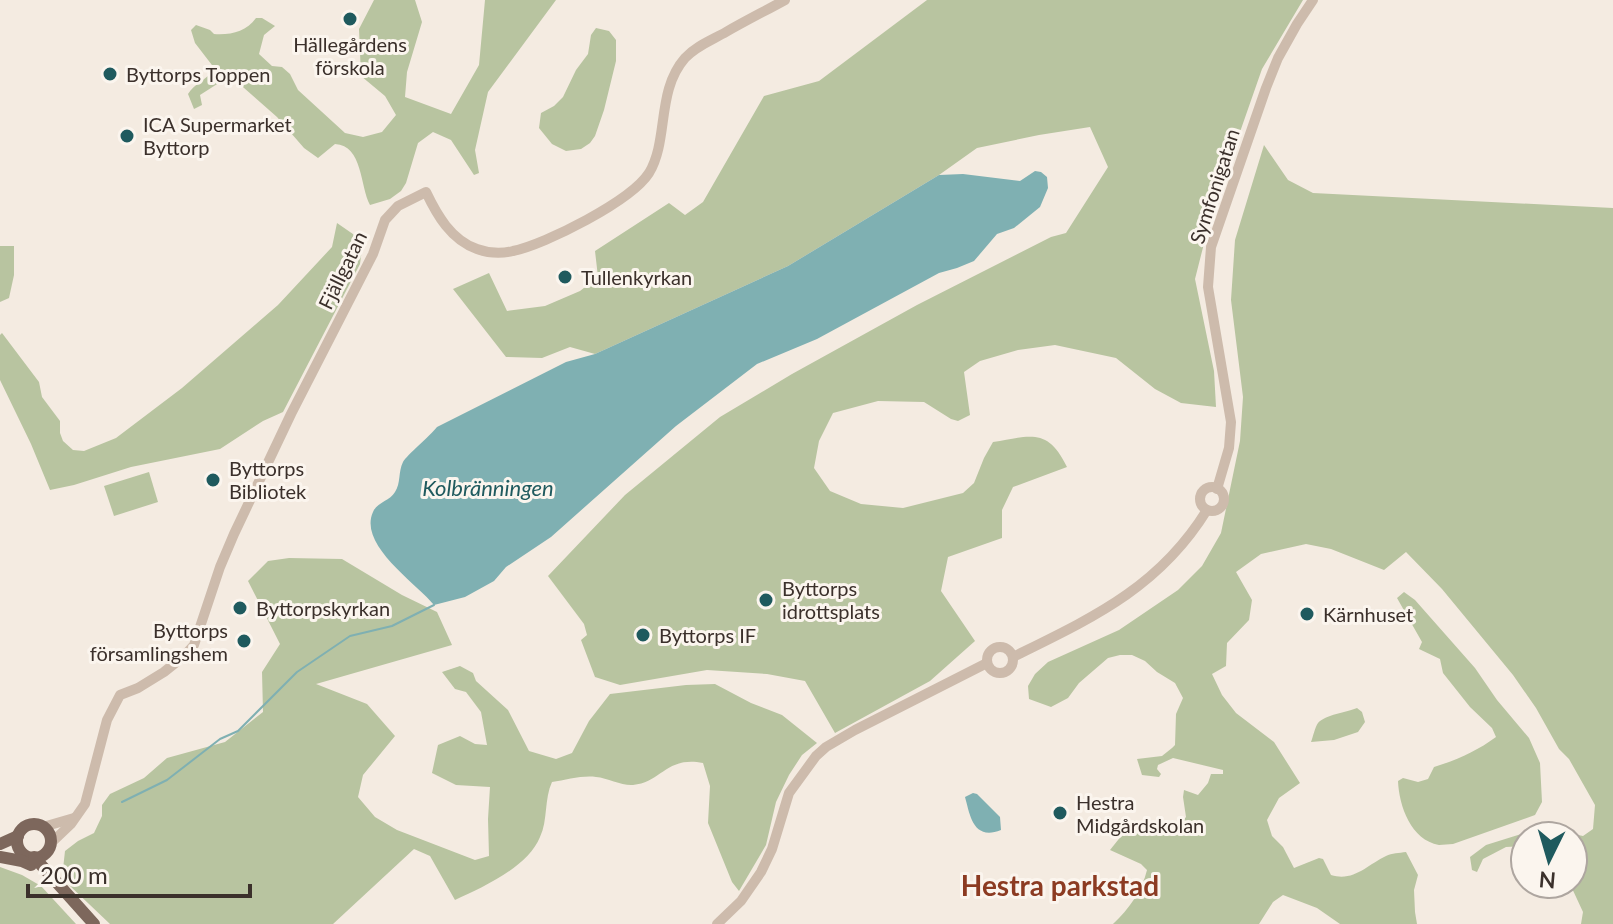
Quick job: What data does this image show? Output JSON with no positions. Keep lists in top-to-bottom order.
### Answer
{
  "streets": {
    "street": ["Symfonigatan", "Fjällgatan"]
  },
  "districts": ["Hestra parkstad"],
  "water": ["Kolbränningen"],
  "places": [
    "Hällegårdens förskola",
    "Byttorps Toppen",
    "ICA Supermarket Byttorp",
    "Tullenkyrkan",
    "Byttorps Bibliotek",
    "Byttorps idrottsplats",
    "Byttorpskyrkan",
    "Kärnhuset",
    "Byttorps IF",
    "Byttorps församlingshem",
    "Hestra Midgårdskolan"
  ],
  "scale_bar": "200 m",
  "north": "bottom"
}
